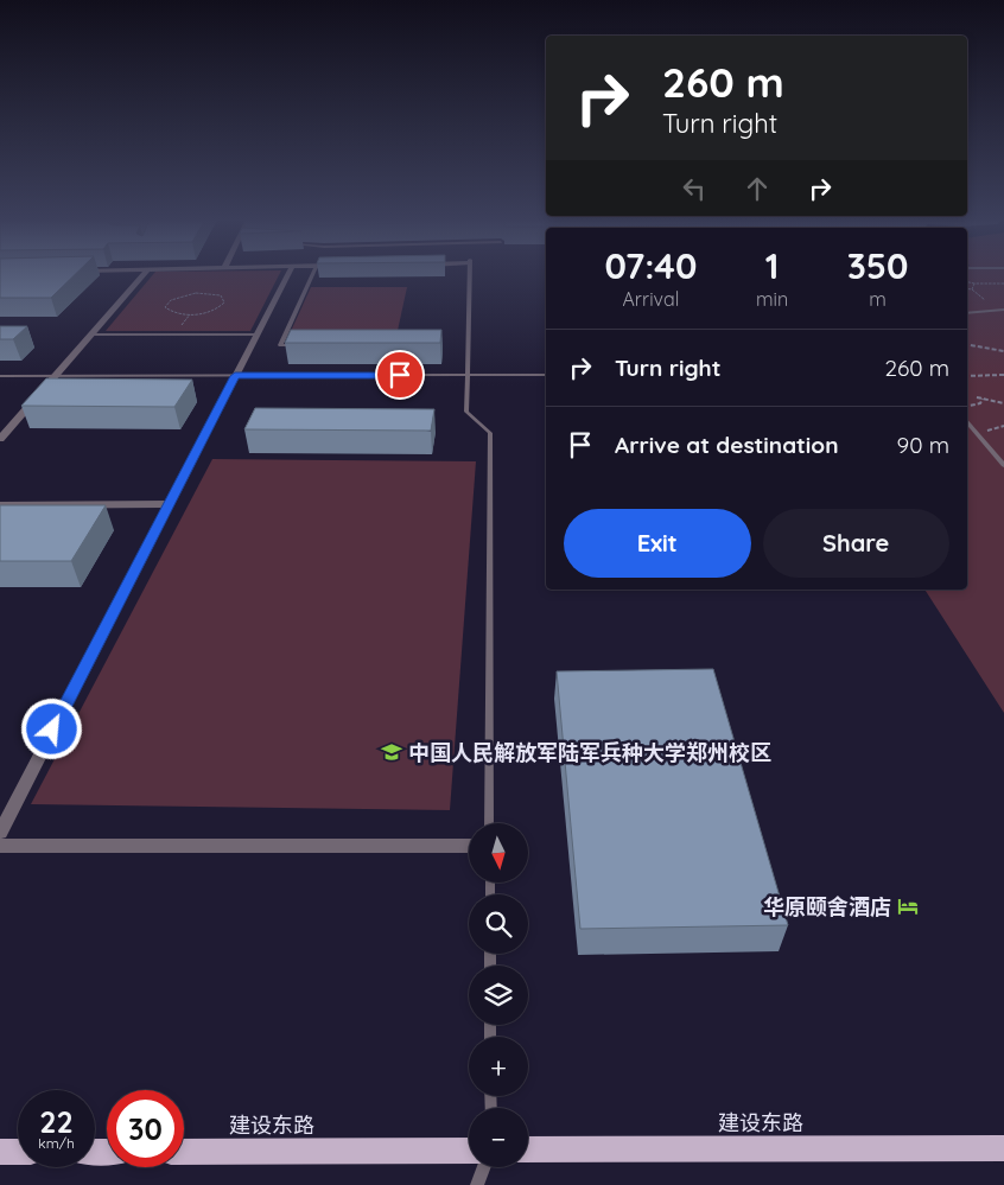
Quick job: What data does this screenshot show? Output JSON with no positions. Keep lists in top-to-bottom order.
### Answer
{
  "streets": {
    "main road": ["建设东路"]
  },
  "places": {
    "school or university": ["中国人民解放军陆军兵种大学郑州校区"],
    "hotel": ["华原颐舍酒店"]
  },
  "north": "bottom",
  "page": {
    "turn": ["260 m", "Turn right"],
    "eta": [
      "07:40",
      "Arrival",
      "1",
      "min",
      "350",
      "m"
    ],
    "list": [
      {
        "name": "Turn right",
        "value": "260 m"
      },
      {
        "name": "Arrive at destination",
        "value": "90 m"
      }
    ],
    "buttons": ["Exit", "Share"],
    "map_buttons": ["+", "−"],
    "speed": "22 km/h",
    "limit": "30"
  }
}
